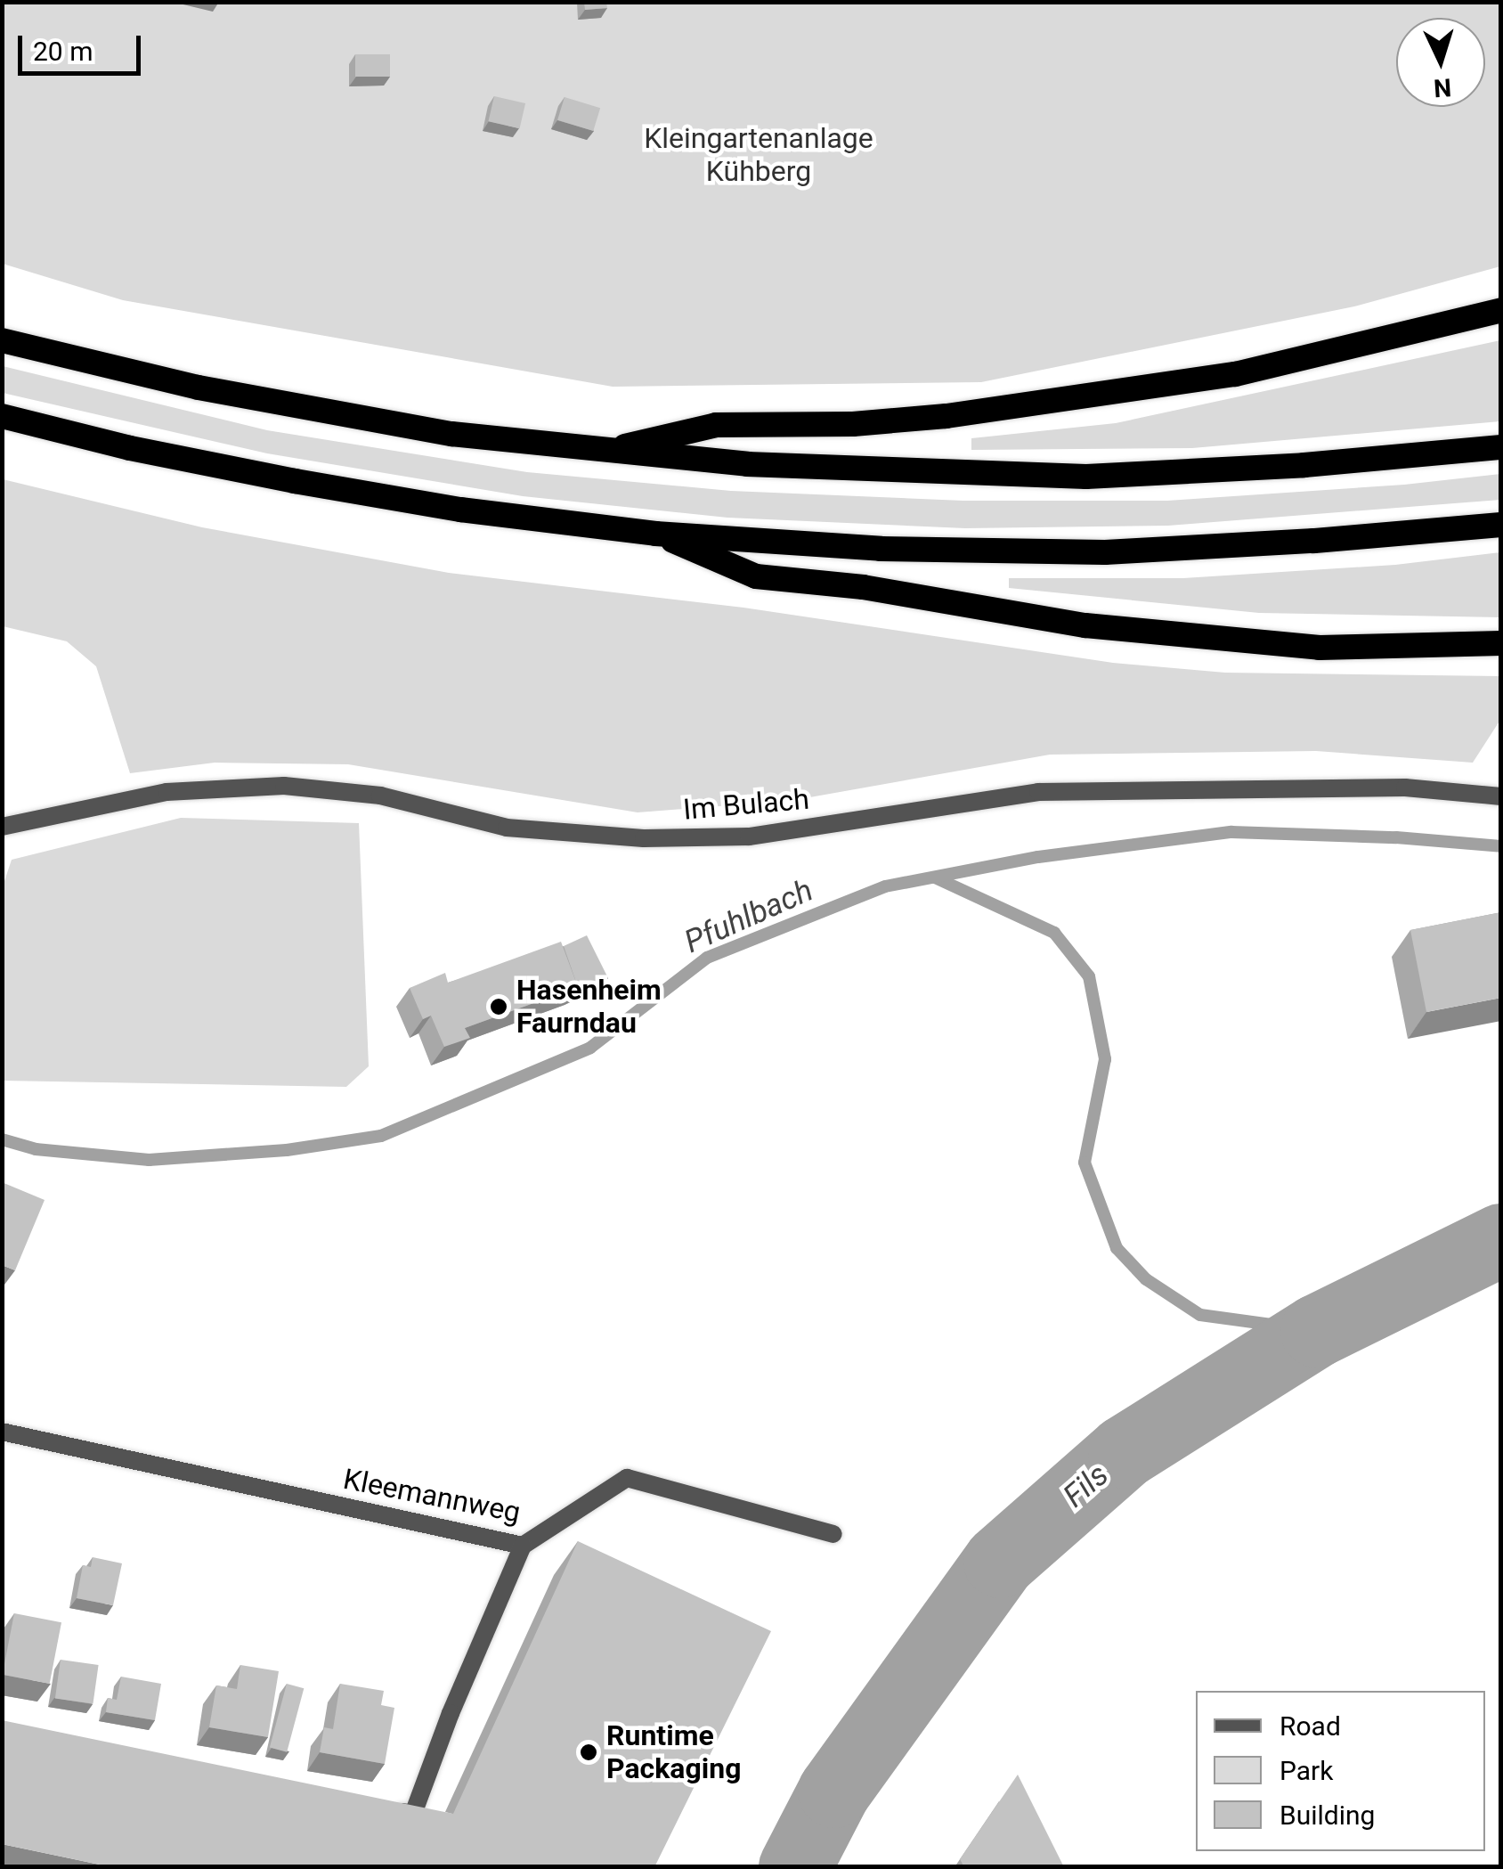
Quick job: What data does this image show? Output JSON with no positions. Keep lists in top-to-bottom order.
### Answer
{
  "streets": {
    "street": ["Im Bulach", "Kleemannweg"]
  },
  "water": ["Pfuhlbach", "Fils"],
  "parks": ["Kleingartenanlage Kühberg"],
  "places": ["Hasenheim Faurndau", "Runtime Packaging"],
  "legend": ["Road", "Park", "Building"],
  "scale_bar": "20 m",
  "north": "bottom"
}
